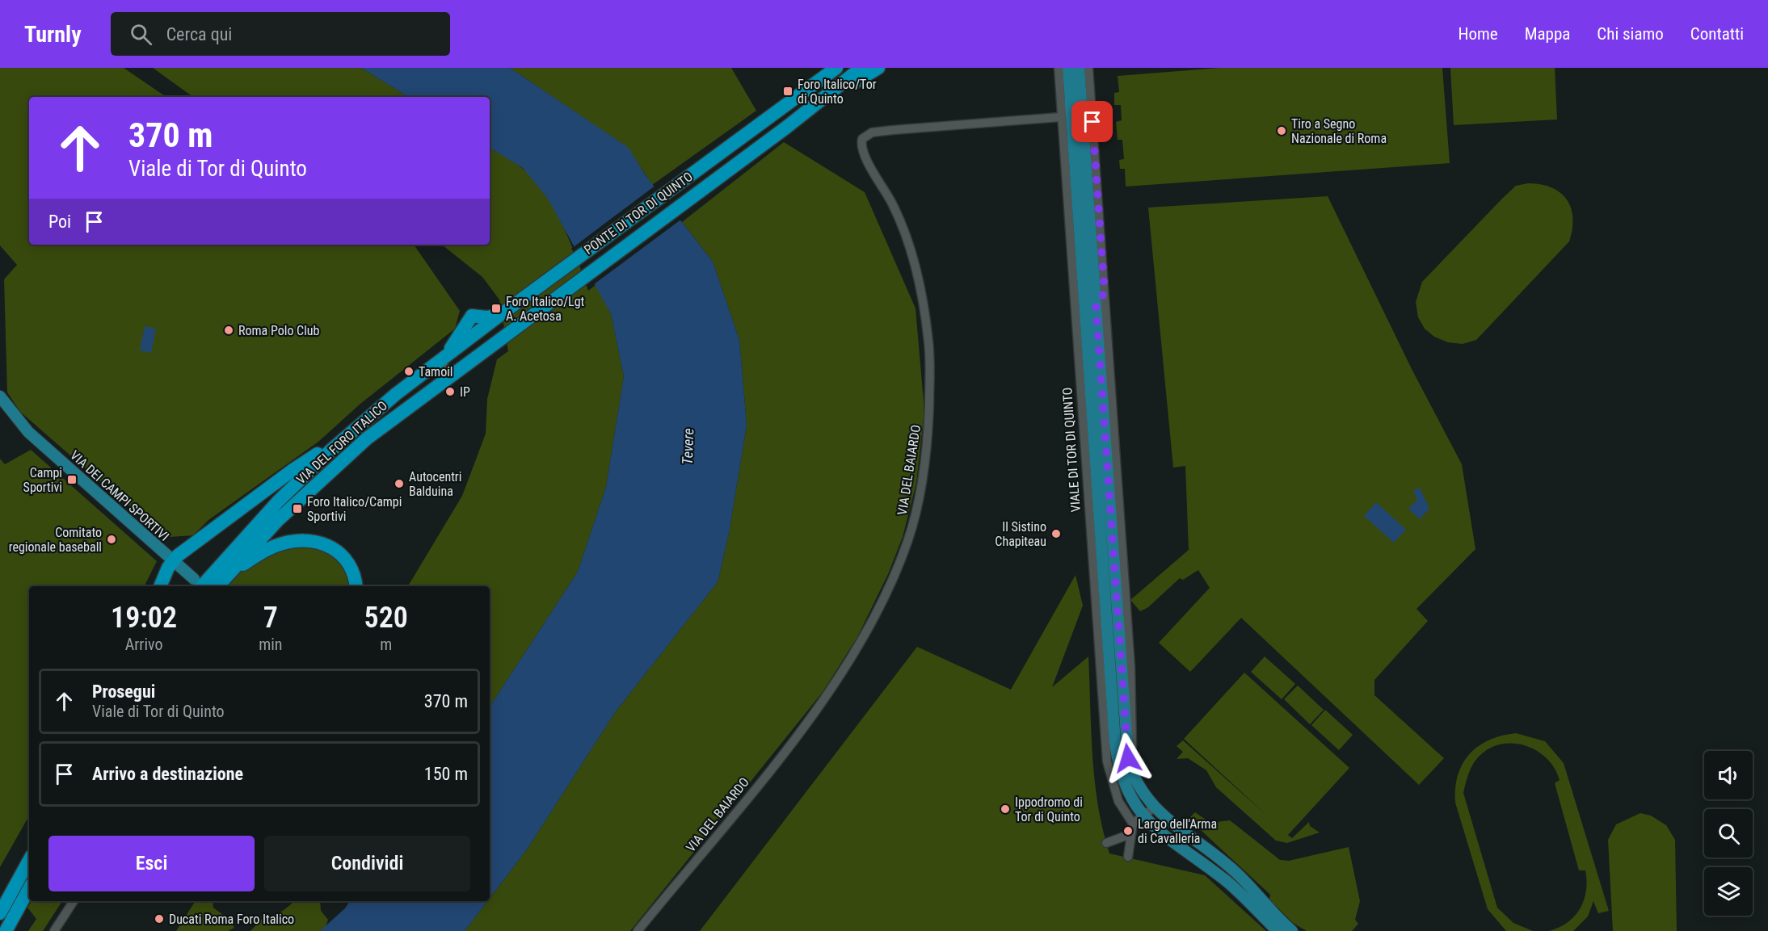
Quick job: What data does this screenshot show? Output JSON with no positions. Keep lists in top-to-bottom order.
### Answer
{
  "streets": {
    "highway": ["PONTE DI TOR DI QUINTO", "VIA DEL FORO ITALICO"],
    "main road": ["VIALE DI TOR DI QUINTO", "VIA DEI CAMPI SPORTIVI"],
    "street": ["VIA DEL BAIARDO"]
  },
  "crossings": [
    ["PONTE DI TOR DI QUINTO", "VIA DEL FORO ITALICO"],
    ["VIA DEL FORO ITALICO", "VIA DEI CAMPI SPORTIVI"],
    ["VIALE DI TOR DI QUINTO", "VIA DEL BAIARDO"]
  ],
  "water": ["Tevere"],
  "places": {
    "transit": [
      "Foro Italico/Tor di Quinto",
      "Foro Italico/Lgt A. Acetosa",
      "Campi Sportivi",
      "Foro Italico/Campi Sportivi"
    ],
    "other": [
      "Tiro a Segno Nazionale di Roma",
      "Roma Polo Club",
      "Tamoil",
      "IP",
      "Autocentri Balduina",
      "Il Sistino Chapiteau",
      "Comitato regionale baseball",
      "Ippodromo di Tor di Quinto",
      "Largo dell'Arma di Cavalleria",
      "Ducati Roma Foro Italico"
    ]
  },
  "page": {
    "header": "Turnly",
    "search": "Cerca qui",
    "nav": [
      "Home",
      "Mappa",
      "Chi siamo",
      "Contatti"
    ],
    "turn": ["370 m", "Viale di Tor di Quinto"],
    "then": "Poi",
    "eta": [
      "19:02",
      "Arrivo",
      "7",
      "min",
      "520",
      "m"
    ],
    "list": [
      {
        "name": "Prosegui",
        "note": "Viale di Tor di Quinto",
        "value": "370 m"
      },
      {
        "name": "Arrivo a destinazione",
        "value": "150 m"
      }
    ],
    "buttons": ["Esci", "Condividi"]
  }
}
